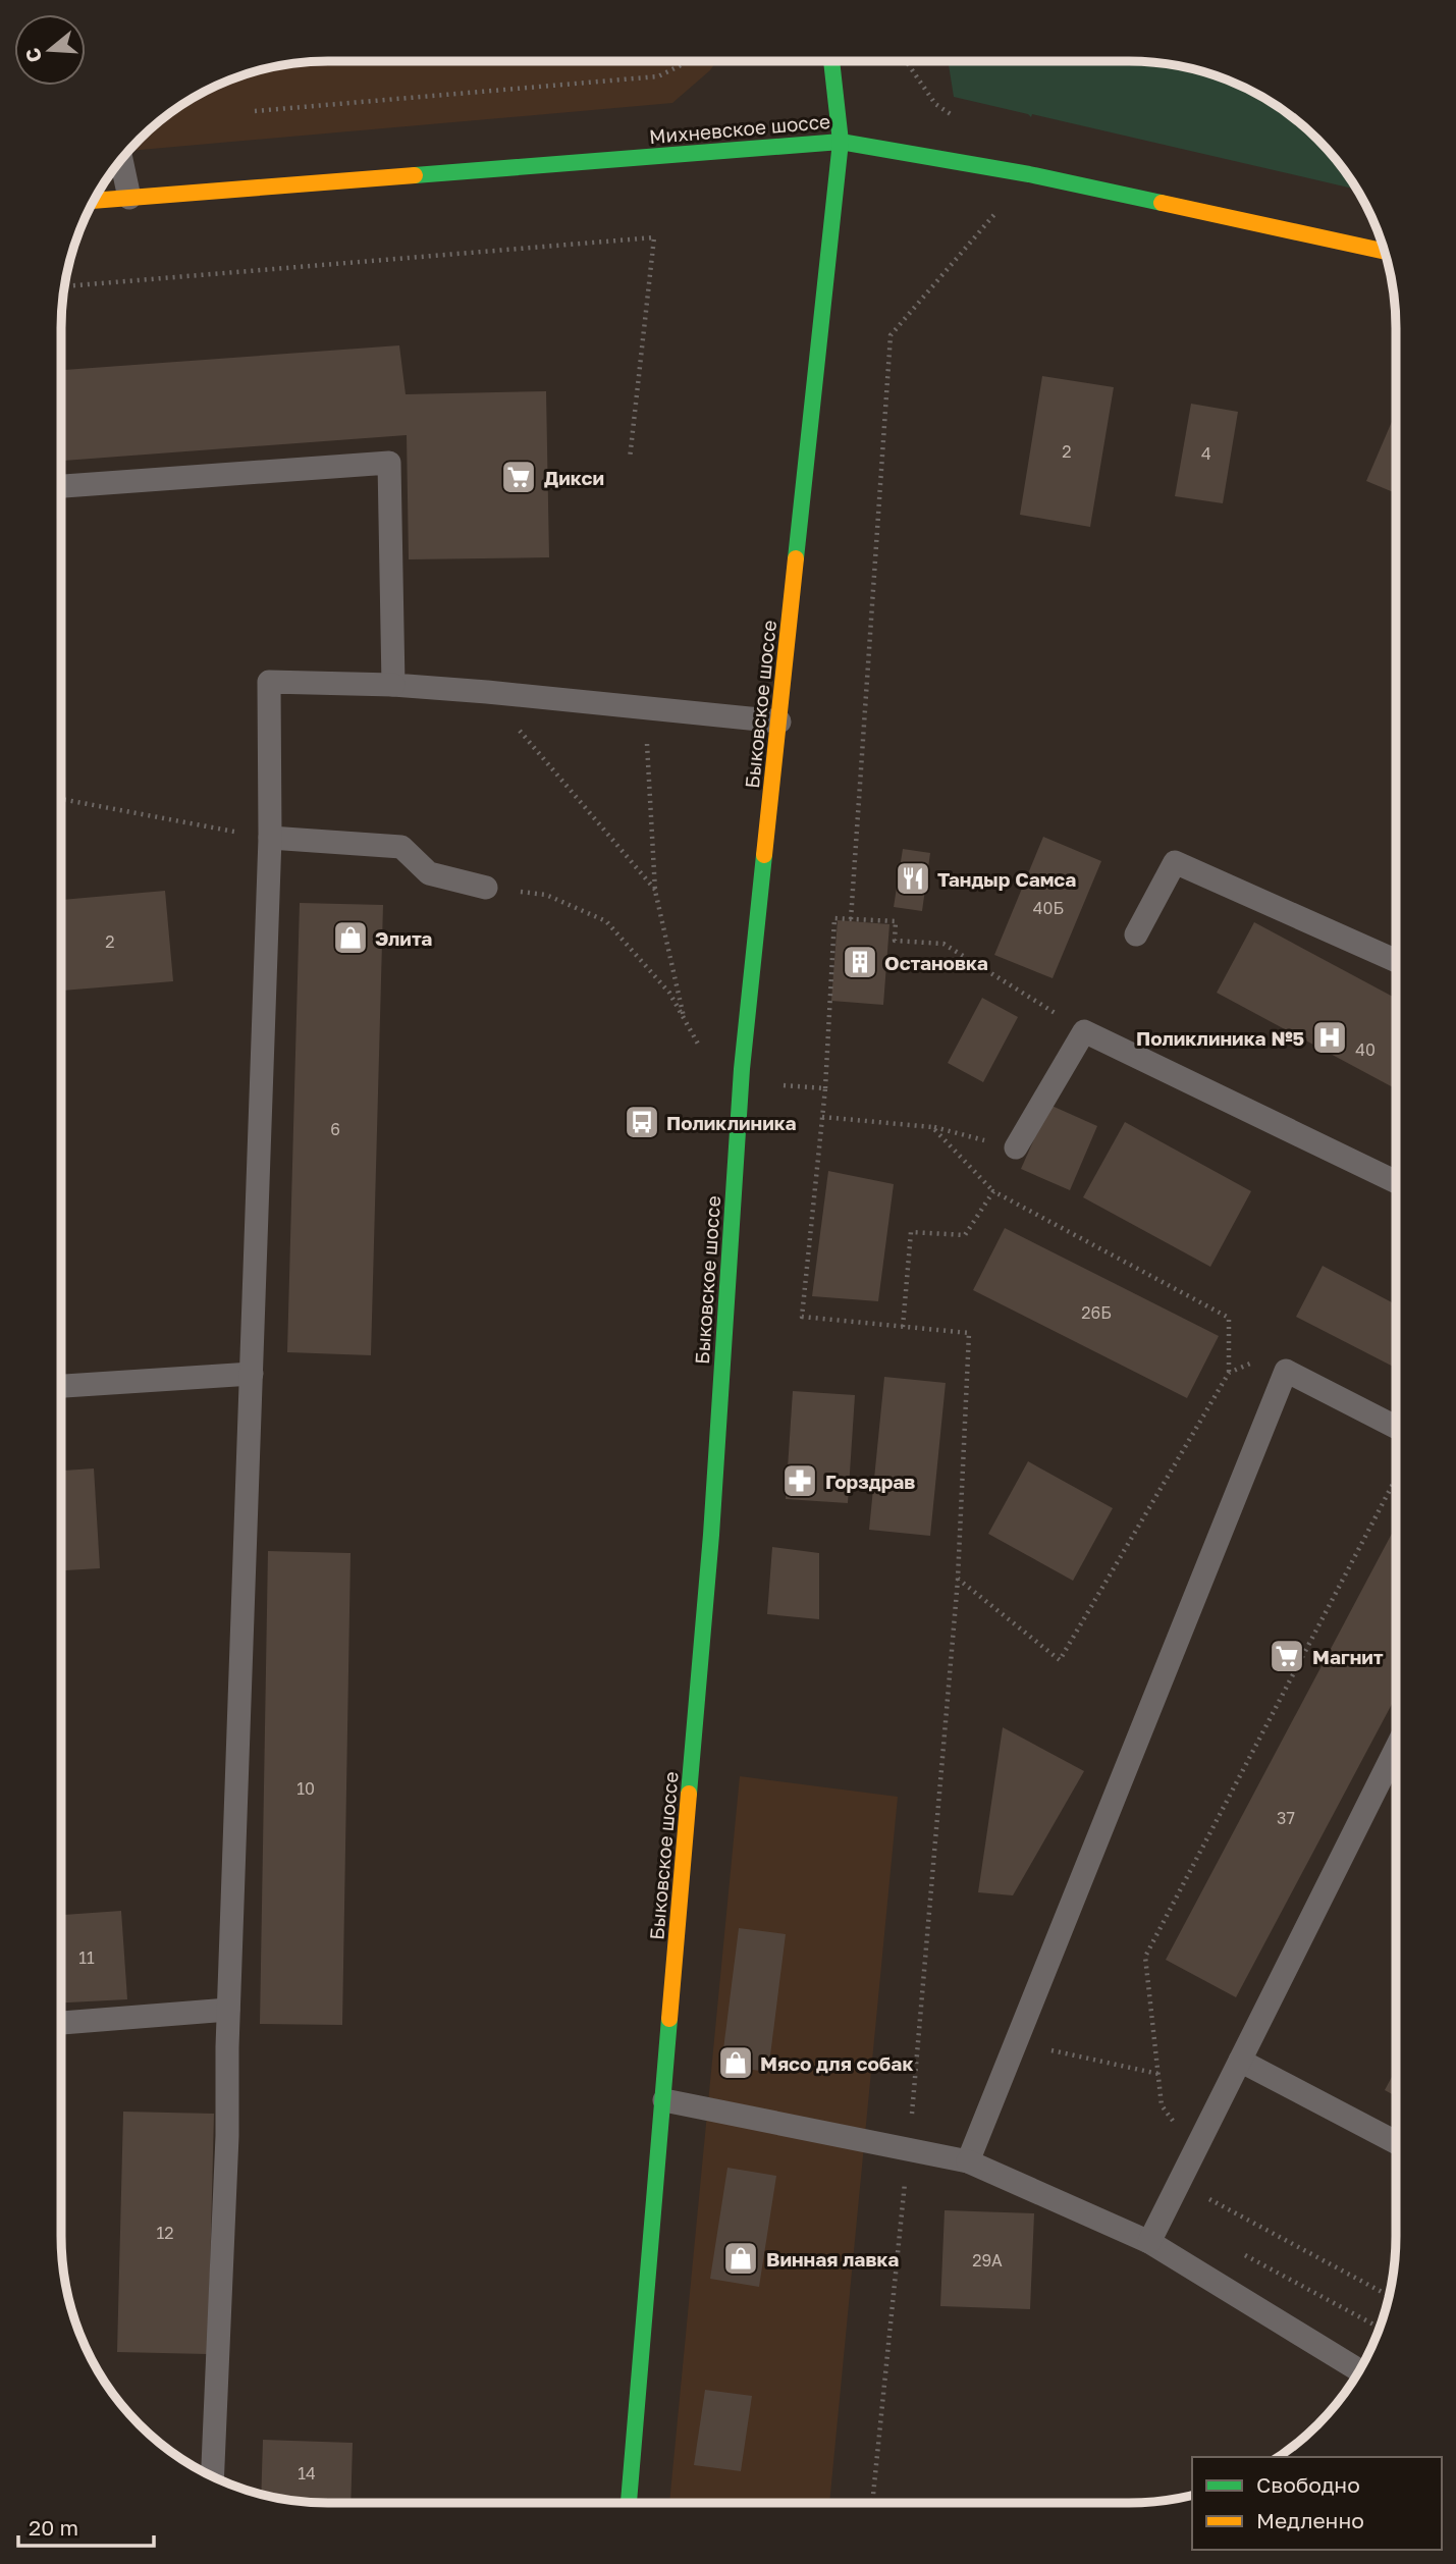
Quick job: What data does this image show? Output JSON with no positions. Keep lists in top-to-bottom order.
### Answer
{
  "streets": {
    "main road": ["Михневское шоссе", "Быковское шоссе"]
  },
  "crossings": [
    ["Михневское шоссе", "Быковское шоссе"]
  ],
  "places": {
    "supermarket": ["Дикси", "Магнит"],
    "restaurant": ["Тандыр Самса"],
    "shop": ["Элита", "Мясо для собак", "Винная лавка"],
    "building": ["Остановка"],
    "hospital": ["Поликлиника №5"],
    "bus stop": ["Поликлиника"],
    "pharmacy": ["Горздрав"]
  },
  "house_numbers": [
    "2",
    "4",
    "40Б",
    "2",
    "40",
    "6",
    "26Б",
    "10",
    "37",
    "11",
    "12",
    "29А",
    "14"
  ],
  "legend": ["Свободно", "Медленно"],
  "scale_bar": "20 m",
  "north": "left"
}
